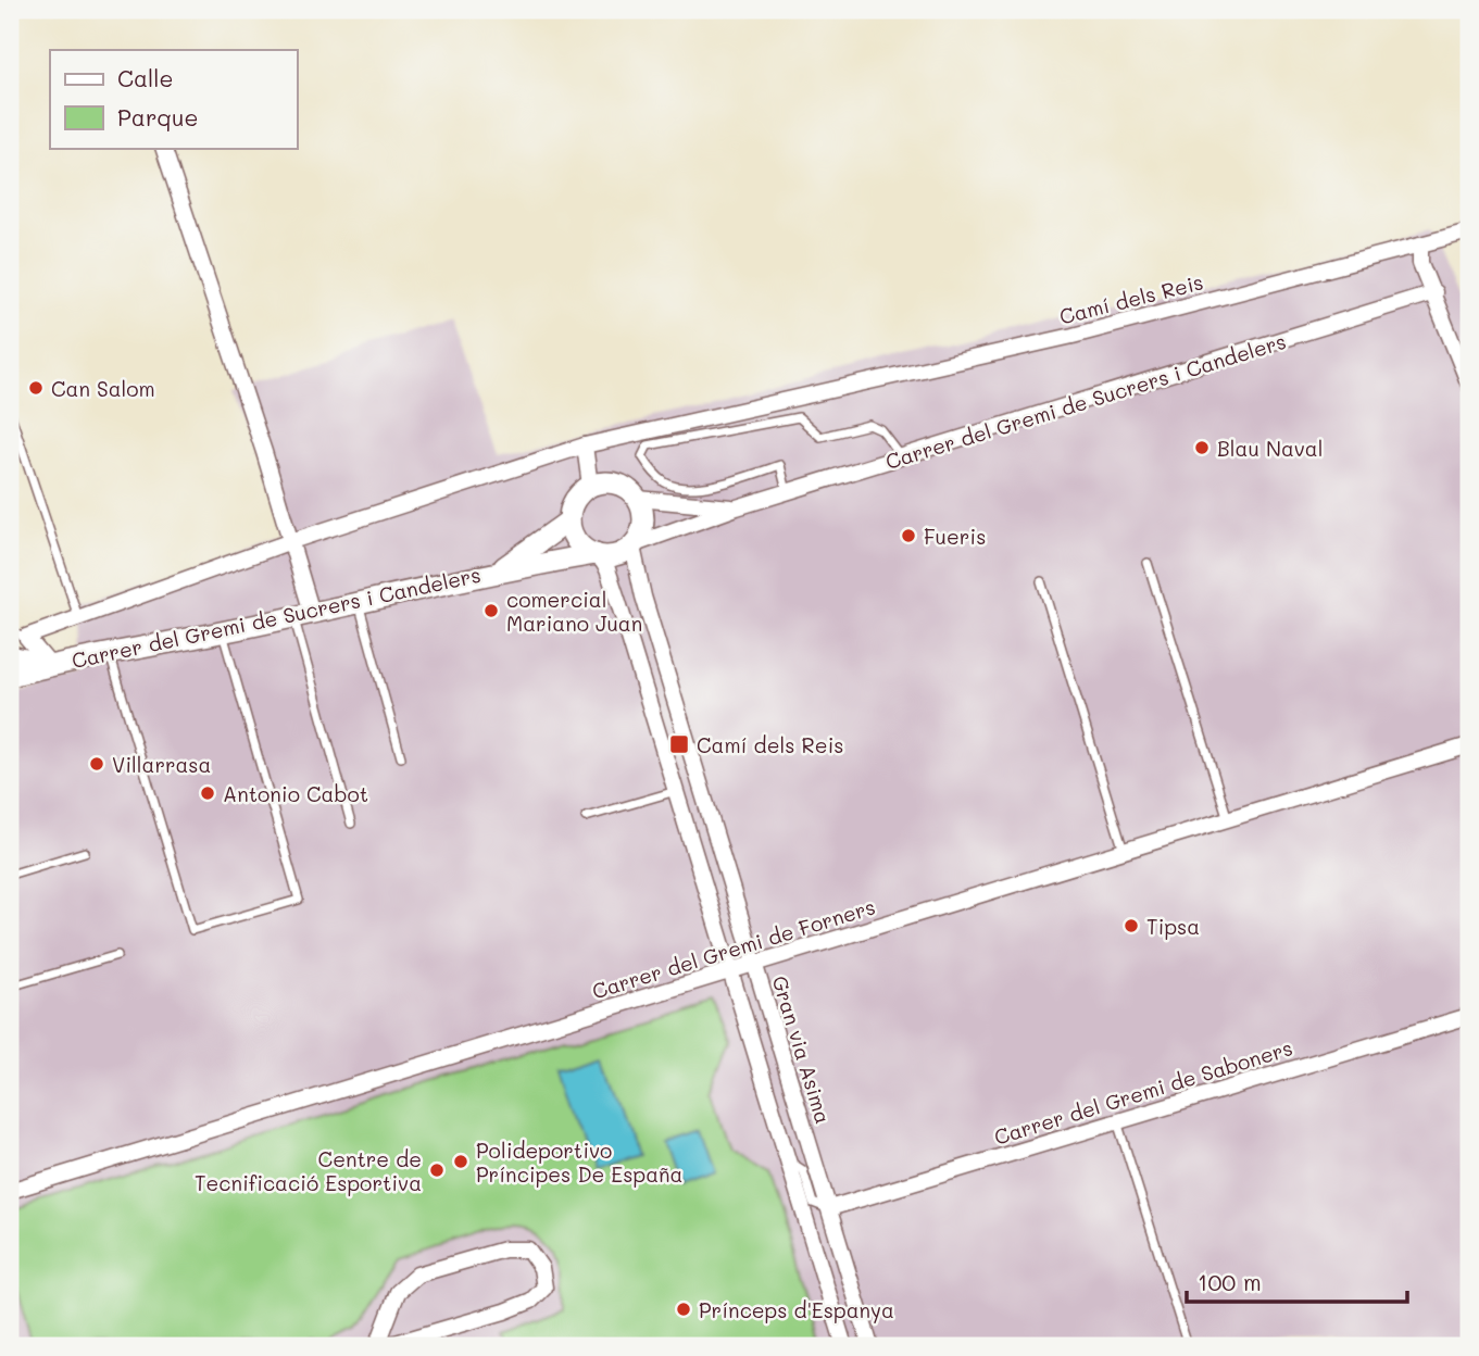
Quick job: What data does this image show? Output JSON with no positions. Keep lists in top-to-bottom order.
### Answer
{
  "streets": {
    "street": [
      "Camí dels Reis",
      "Carrer del Gremi de Sucrers i Candelers",
      "Carrer del Gremi de Forners",
      "Gran via Asima",
      "Carrer del Gremi de Saboners"
    ]
  },
  "crossings": [
    ["Carrer del Gremi de Sucrers i Candelers", "Gran via Asima"],
    ["Carrer del Gremi de Forners", "Gran via Asima"],
    ["Gran via Asima", "Carrer del Gremi de Saboners"]
  ],
  "places": {
    "other": [
      "Can Salom",
      "Blau Naval",
      "Fueris",
      "comercial Mariano Juan",
      "Villarrasa",
      "Antonio Cabot",
      "Tipsa",
      "Polideportivo Príncipes De España",
      "Centre de Tecnificació Esportiva",
      "Prínceps d'Espanya"
    ],
    "transit": ["Camí dels Reis"]
  },
  "legend": ["Calle", "Parque"],
  "scale_bar": "100 m"
}
